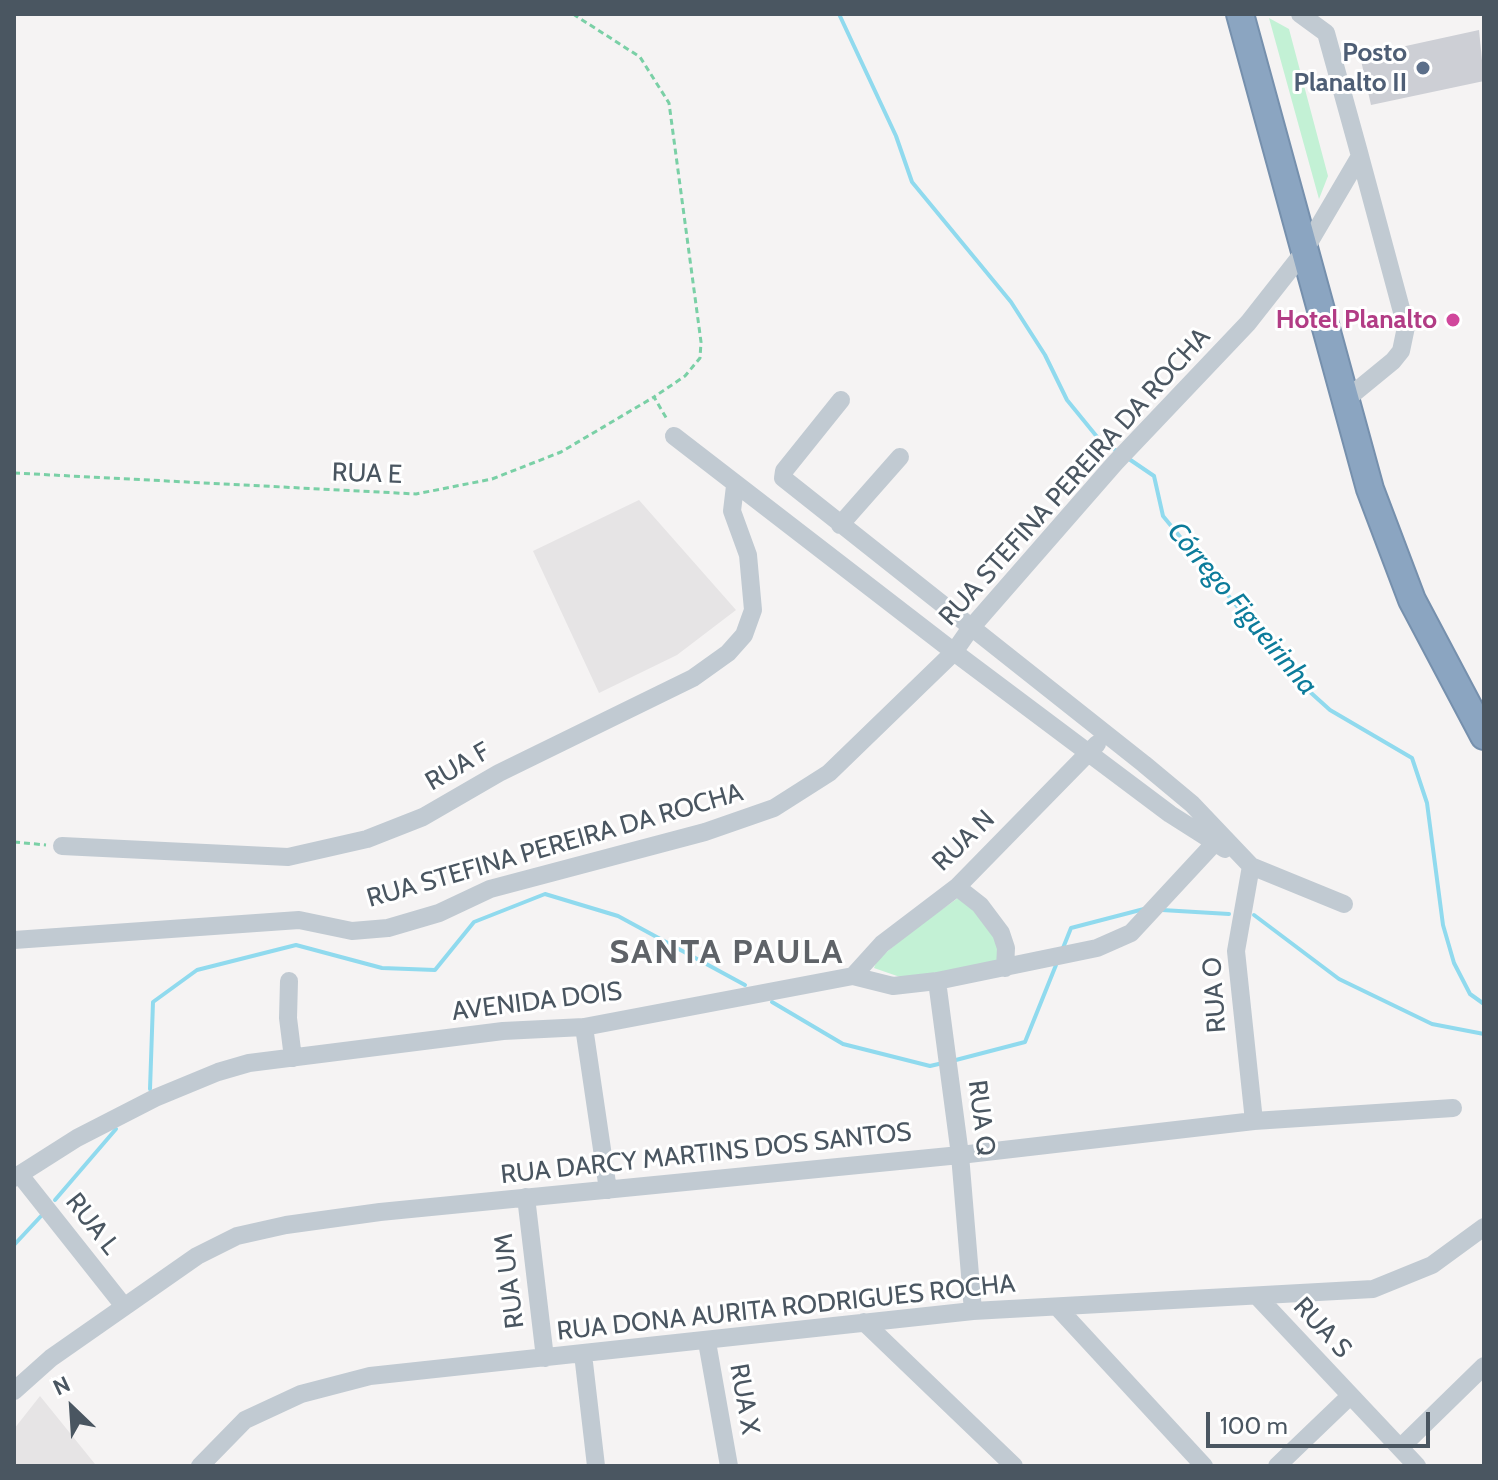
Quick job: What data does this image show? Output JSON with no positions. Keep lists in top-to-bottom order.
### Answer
{
  "streets": {
    "street": [
      "RUA STEFINA PEREIRA DA ROCHA",
      "RUA F",
      "RUA N",
      "RUA O",
      "AVENIDA DOIS",
      "RUA Q",
      "RUA DARCY MARTINS DOS SANTOS",
      "RUA L",
      "RUA UM",
      "RUA DONA AURITA RODRIGUES ROCHA",
      "RUA S",
      "RUA X"
    ],
    "path": ["RUA E"]
  },
  "crossings": [
    ["RUA N", "AVENIDA DOIS"],
    ["RUA O", "RUA DARCY MARTINS DOS SANTOS"],
    ["AVENIDA DOIS", "RUA Q"],
    ["AVENIDA DOIS", "RUA L"],
    ["RUA Q", "RUA DARCY MARTINS DOS SANTOS"],
    ["RUA Q", "RUA DONA AURITA RODRIGUES ROCHA"],
    ["RUA DARCY MARTINS DOS SANTOS", "RUA L"],
    ["RUA DARCY MARTINS DOS SANTOS", "RUA UM"],
    ["RUA UM", "RUA DONA AURITA RODRIGUES ROCHA"],
    ["RUA DONA AURITA RODRIGUES ROCHA", "RUA S"],
    ["RUA DONA AURITA RODRIGUES ROCHA", "RUA X"]
  ],
  "districts": ["SANTA PAULA"],
  "water": ["Córrego Figueirinha"],
  "places": ["Posto Planalto II", "Hotel Planalto"],
  "scale_bar": "100 m",
  "north": "top left"
}
